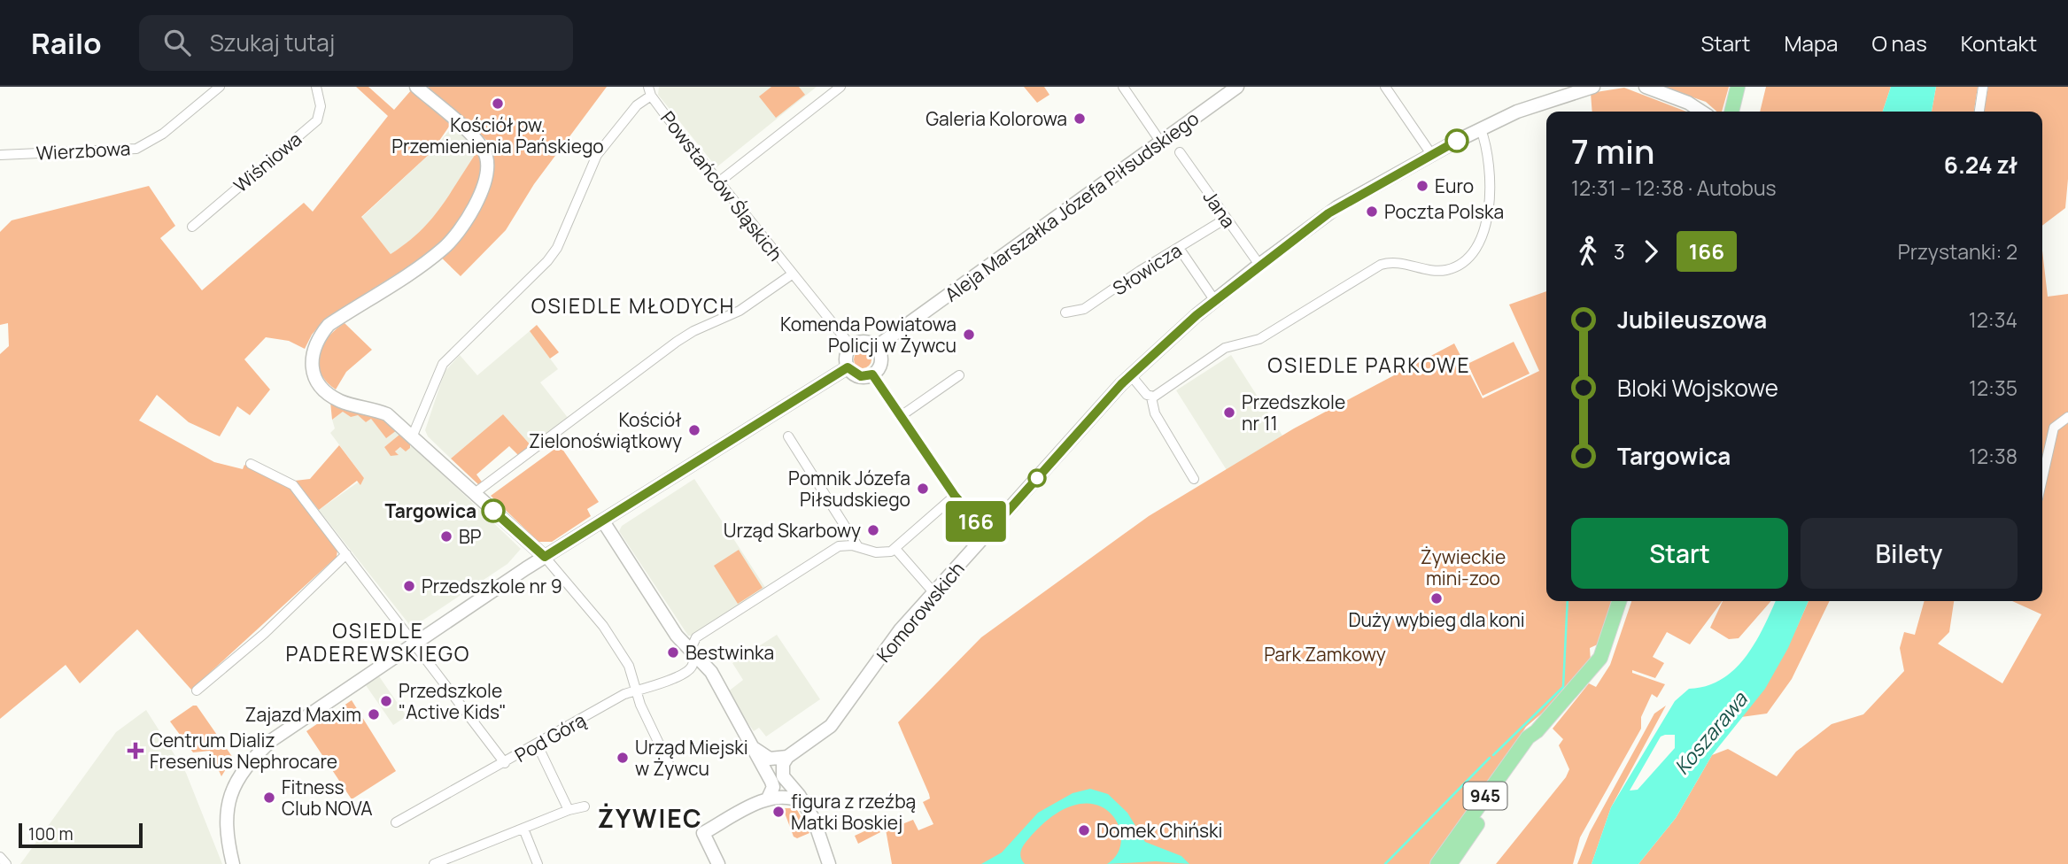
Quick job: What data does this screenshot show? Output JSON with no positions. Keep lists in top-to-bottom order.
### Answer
{
  "streets": {
    "main road": ["945"],
    "street": [
      "Wierzbowa",
      "Wiśniowa",
      "Powstańców Śląskich",
      "Aleja Marszałka Józefa Piłsudskiego",
      "Jana",
      "Słowicza",
      "Komorowskich",
      "Pod Górą"
    ]
  },
  "crossings": [
    ["Powstańców Śląskich", "Aleja Marszałka Józefa Piłsudskiego"],
    ["Jana", "Słowicza"],
    ["Jana", "Komorowskich"]
  ],
  "districts": [
    "OSIEDLE MŁODYCH",
    "OSIEDLE PARKOWE",
    "OSIEDLE PADEREWSKIEGO",
    "ŻYWIEC"
  ],
  "water": ["Koszarawa"],
  "parks": ["Żywieckie mini-zoo", "Park Zamkowy"],
  "places": {
    "other": [
      "Kościół pw. Przemienienia Pańskiego",
      "Galeria Kolorowa",
      "Euro",
      "Poczta Polska",
      "Komenda Powiatowa Policji w Żywcu",
      "Przedszkole nr 11",
      "Kościół Zielonoświątkowy",
      "Pomnik Józefa Piłsudskiego",
      "Targowica",
      "Urząd Skarbowy",
      "BP",
      "Przedszkole nr 9",
      "Duży wybieg dla koni",
      "Bestwinka",
      "Przedszkole \"Active Kids\"",
      "Zajazd Maxim",
      "Urząd Miejski w Żywcu",
      "Fitness Club NOVA",
      "figura z rzeźbą Matki Boskiej",
      "Domek Chiński"
    ],
    "health": ["Centrum Dializ Fresenius Nephrocare"]
  },
  "lines": ["bus line 166"],
  "scale_bar": "100 m",
  "page": {
    "header": "Railo",
    "search": "Szukaj tutaj",
    "nav": [
      "Start",
      "Mapa",
      "O nas",
      "Kontakt"
    ],
    "on_map": "166",
    "heading": ["7 min", "12:31 – 12:38 · Autobus", "6.24 zł"],
    "legs": ["3", "166", "Przystanki: 2"],
    "list": [
      {
        "name": "Jubileuszowa",
        "value": "12:34"
      },
      {
        "name": "Bloki Wojskowe",
        "value": "12:35"
      },
      {
        "name": "Targowica",
        "value": "12:38"
      }
    ],
    "buttons": ["Start", "Bilety"],
    "scale": "100 m"
  }
}
